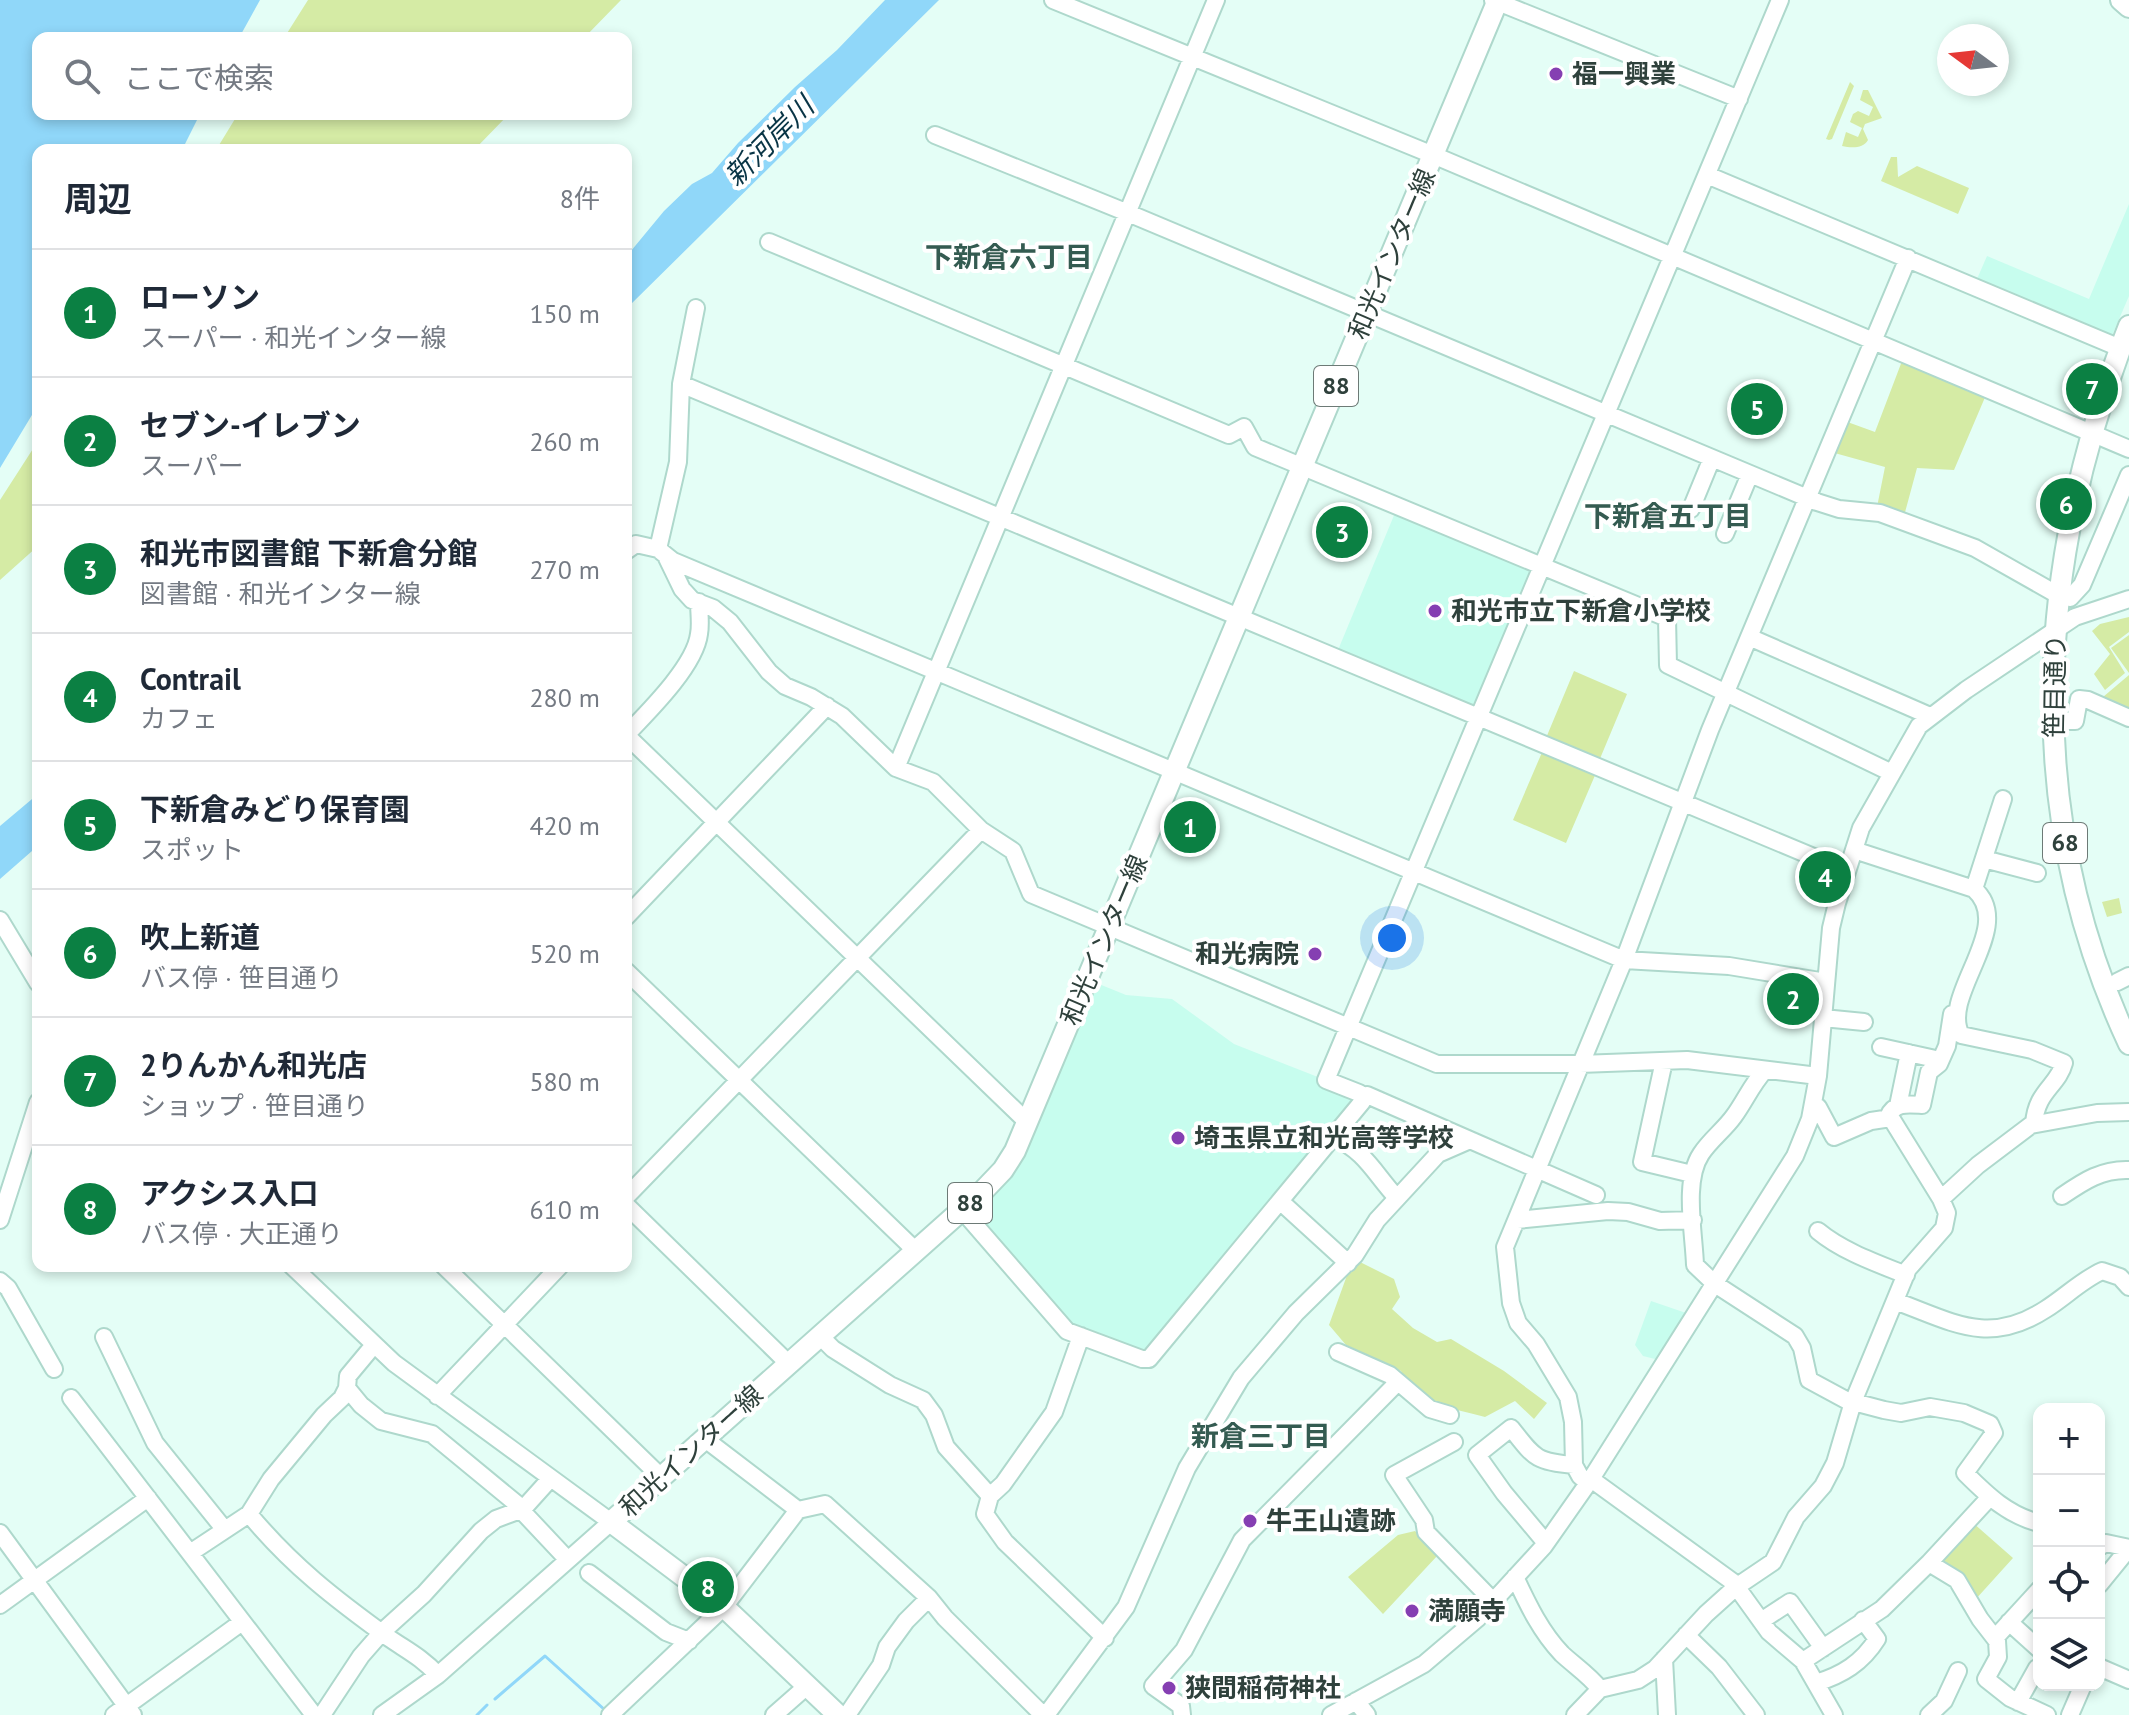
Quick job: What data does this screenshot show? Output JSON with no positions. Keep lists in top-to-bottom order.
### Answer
{
  "streets": {
    "main road": [
      "和光インター線",
      "88",
      "笹目通り",
      "68"
    ]
  },
  "districts": ["下新倉六丁目", "下新倉五丁目", "新倉三丁目"],
  "water": ["新河岸川"],
  "places": [
    "福一興業",
    "和光市立下新倉小学校",
    "和光病院",
    "埼玉県立和光高等学校",
    "牛王山遺跡",
    "満願寺",
    "狭間稲荷神社"
  ],
  "north": "left",
  "page": {
    "search": "ここで検索",
    "heading": ["周辺", "8件"],
    "list": [
      {
        "mark": "1",
        "name": "ローソン",
        "note": "スーパー · 和光インター線",
        "value": "150 m"
      },
      {
        "mark": "2",
        "name": "セブン-イレブン",
        "note": "スーパー",
        "value": "260 m"
      },
      {
        "mark": "3",
        "name": "和光市図書館 下新倉分館",
        "note": "図書館 · 和光インター線",
        "value": "270 m"
      },
      {
        "mark": "4",
        "name": "Contrail",
        "note": "カフェ",
        "value": "280 m"
      },
      {
        "mark": "5",
        "name": "下新倉みどり保育園",
        "note": "スポット",
        "value": "420 m"
      },
      {
        "mark": "6",
        "name": "吹上新道",
        "note": "バス停 · 笹目通り",
        "value": "520 m"
      },
      {
        "mark": "7",
        "name": "2りんかん和光店",
        "note": "ショップ · 笹目通り",
        "value": "580 m"
      },
      {
        "mark": "8",
        "name": "アクシス入口",
        "note": "バス停 · 大正通り",
        "value": "610 m"
      }
    ],
    "pins": [
      "7",
      "5",
      "6",
      "3",
      "1",
      "4",
      "2",
      "8"
    ],
    "map_buttons": ["+", "−"]
  }
}
